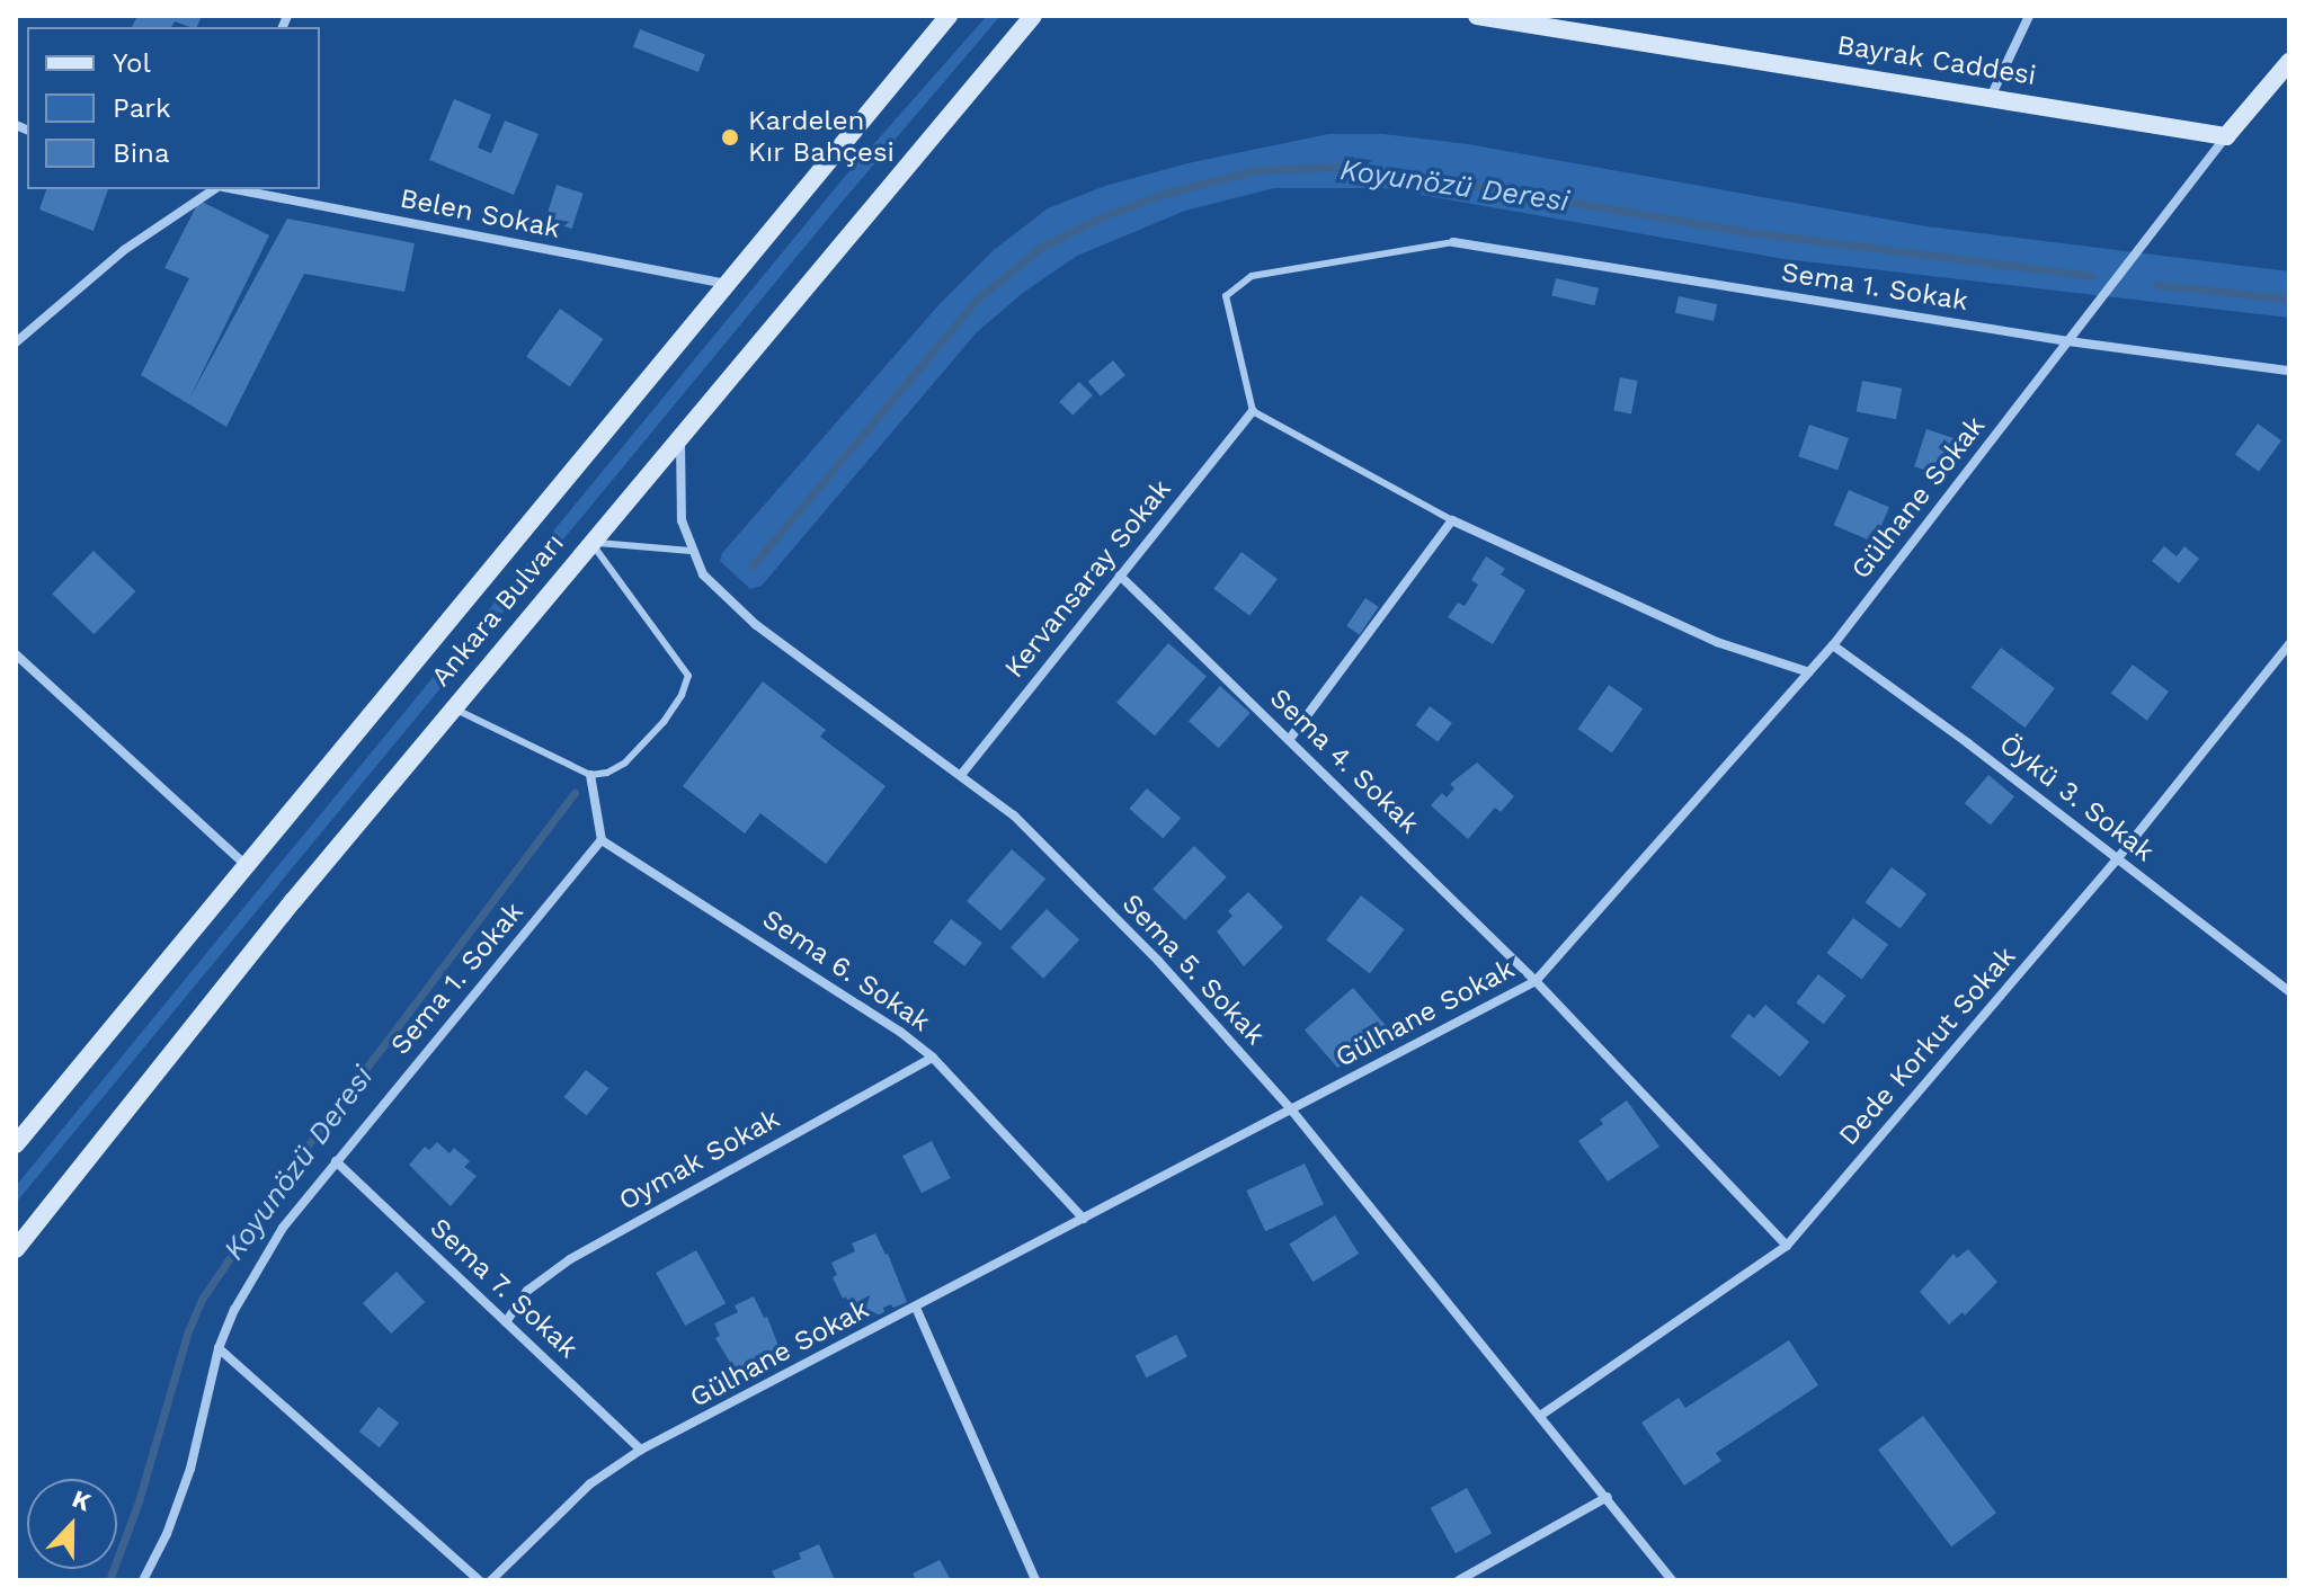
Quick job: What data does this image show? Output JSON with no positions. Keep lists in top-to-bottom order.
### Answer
{
  "streets": {
    "main road": ["Bayrak Caddesi", "Ankara Bulvarı"],
    "street": [
      "Belen Sokak",
      "Sema 1. Sokak",
      "Gülhane Sokak",
      "Kervansaray Sokak",
      "Sema 4. Sokak",
      "Öykü 3. Sokak",
      "Sema 5. Sokak",
      "Sema 6. Sokak",
      "Dede Korkut Sokak",
      "Oymak Sokak",
      "Sema 7. Sokak"
    ]
  },
  "crossings": [
    ["Bayrak Caddesi", "Gülhane Sokak"],
    ["Belen Sokak", "Ankara Bulvarı"],
    ["Sema 1. Sokak", "Gülhane Sokak"],
    ["Sema 1. Sokak", "Sema 6. Sokak"],
    ["Sema 1. Sokak", "Sema 7. Sokak"],
    ["Gülhane Sokak", "Sema 4. Sokak"],
    ["Gülhane Sokak", "Öykü 3. Sokak"],
    ["Gülhane Sokak", "Sema 5. Sokak"],
    ["Gülhane Sokak", "Sema 6. Sokak"],
    ["Gülhane Sokak", "Sema 7. Sokak"],
    ["Kervansaray Sokak", "Sema 4. Sokak"],
    ["Kervansaray Sokak", "Sema 5. Sokak"],
    ["Ankara Bulvarı", "Sema 5. Sokak"],
    ["Sema 4. Sokak", "Dede Korkut Sokak"],
    ["Öykü 3. Sokak", "Dede Korkut Sokak"],
    ["Sema 5. Sokak", "Dede Korkut Sokak"],
    ["Sema 6. Sokak", "Oymak Sokak"],
    ["Oymak Sokak", "Sema 7. Sokak"]
  ],
  "water": ["Koyunözü Deresi"],
  "places": ["Kardelen Kır Bahçesi"],
  "legend": ["Yol", "Park", "Bina"],
  "north": "top"
}
